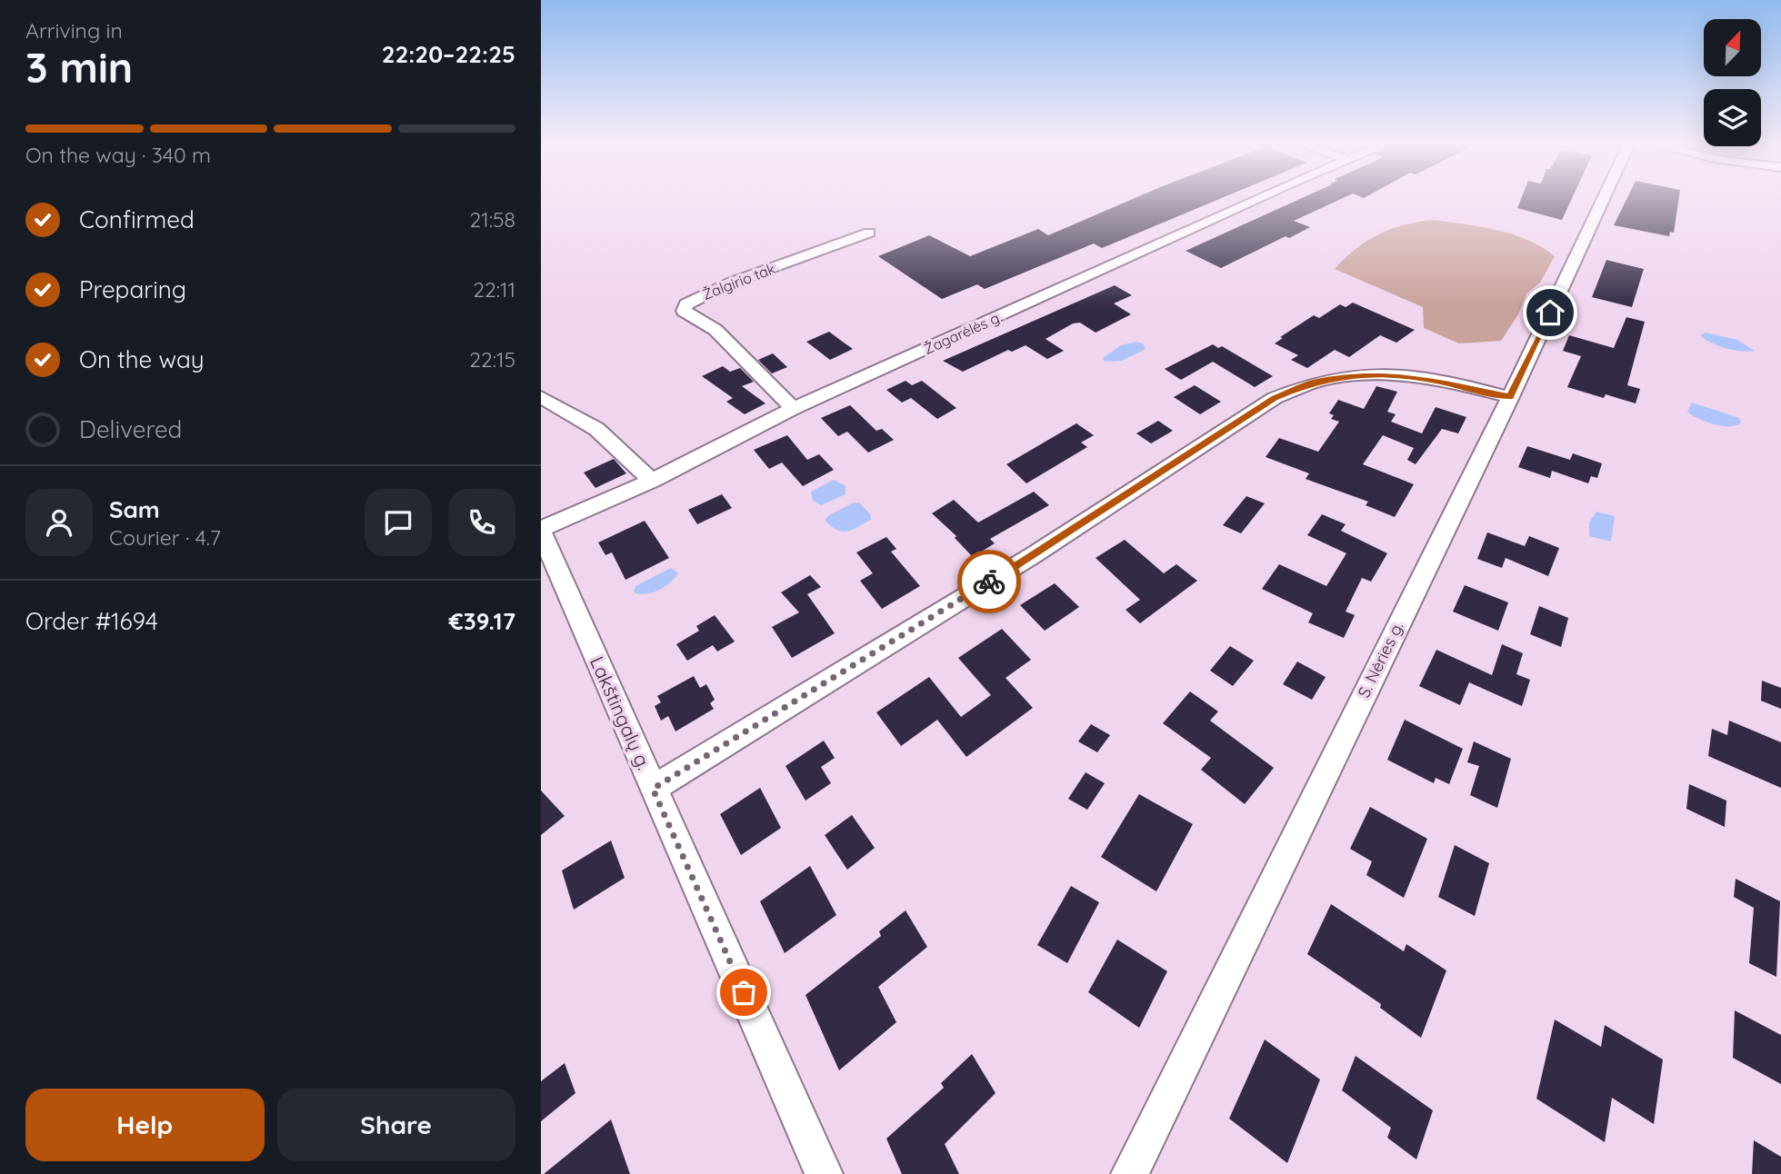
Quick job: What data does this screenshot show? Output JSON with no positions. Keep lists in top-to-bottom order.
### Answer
{
  "streets": {
    "street": [
      "Žalgirio tak.",
      "Žagarėlės g.",
      "S. Nėries g.",
      "Lakštingalų g."
    ]
  },
  "crossings": [
    ["Žalgirio tak.", "Žagarėlės g."],
    ["Žagarėlės g.", "Lakštingalų g."]
  ],
  "north": "top right",
  "page": {
    "heading": ["3 min", "Arriving in", "22:20–22:25"],
    "panel": [
      "Sam",
      "Courier · 4.7",
      "Order #1694",
      "€39.17"
    ],
    "bar": "On the way · 340 m",
    "list": [
      ["Confirmed", "21:58"],
      ["Preparing", "22:11"],
      ["On the way", "22:15"],
      "Delivered"
    ],
    "buttons": ["Help", "Share"]
  }
}
